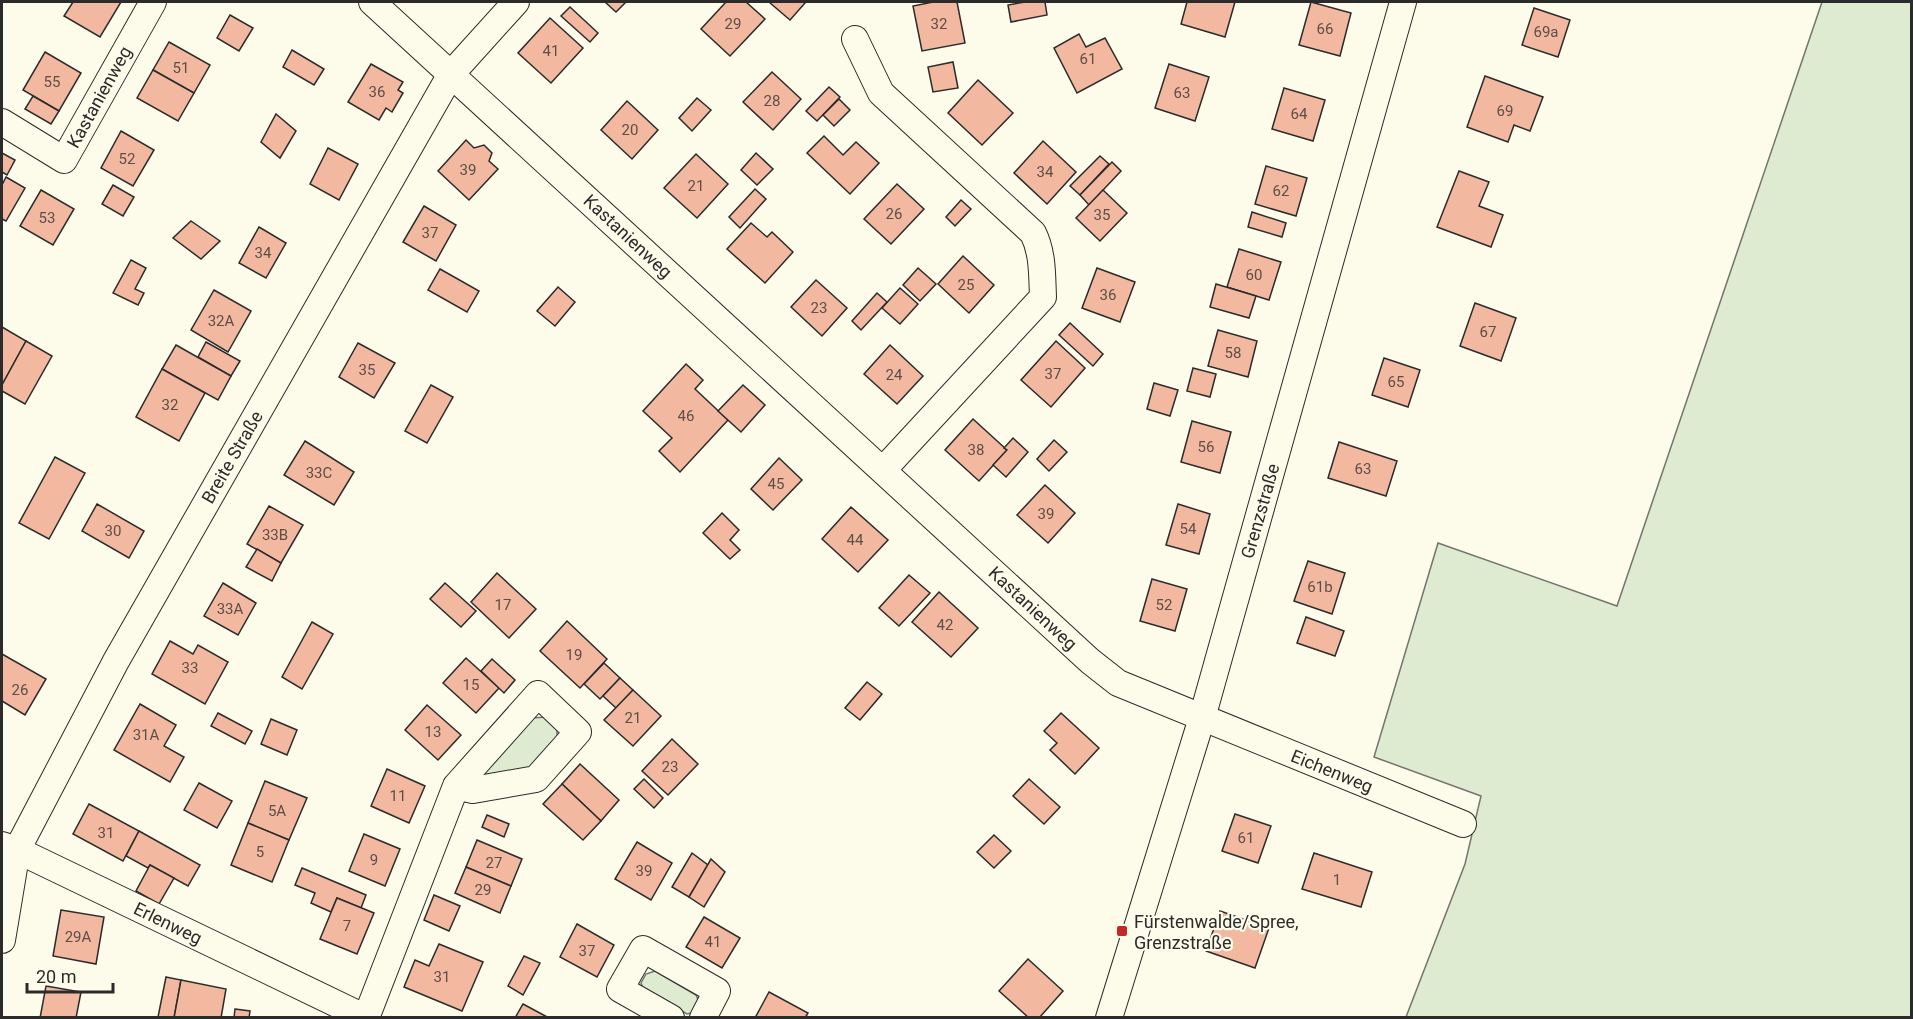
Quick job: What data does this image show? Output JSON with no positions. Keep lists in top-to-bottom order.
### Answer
{
  "streets": {
    "street": [
      "Kastanienweg",
      "Breite Straße",
      "Grenzstraße",
      "Eichenweg",
      "Erlenweg"
    ]
  },
  "crossings": [
    ["Kastanienweg", "Breite Straße"],
    ["Kastanienweg", "Grenzstraße"],
    ["Kastanienweg", "Eichenweg"],
    ["Breite Straße", "Erlenweg"],
    ["Grenzstraße", "Eichenweg"]
  ],
  "places": {
    "transit": ["Fürstenwalde/Spree, Grenzstraße"]
  },
  "house_numbers": [
    "29",
    "32",
    "66",
    "69a",
    "41",
    "61",
    "51",
    "55",
    "36",
    "63",
    "28",
    "69",
    "64",
    "20",
    "52",
    "39",
    "34",
    "21",
    "62",
    "26",
    "35",
    "53",
    "37",
    "34",
    "60",
    "25",
    "36",
    "23",
    "32A",
    "67",
    "58",
    "35",
    "37",
    "24",
    "65",
    "32",
    "46",
    "56",
    "38",
    "63",
    "33C",
    "45",
    "39",
    "54",
    "30",
    "33B",
    "44",
    "61b",
    "17",
    "52",
    "33A",
    "42",
    "19",
    "33",
    "15",
    "26",
    "21",
    "13",
    "31A",
    "23",
    "11",
    "5A",
    "31",
    "61",
    "5",
    "9",
    "27",
    "39",
    "1",
    "29",
    "7",
    "29A",
    "41",
    "37",
    "31"
  ],
  "scale_bar": "20 m"
}
